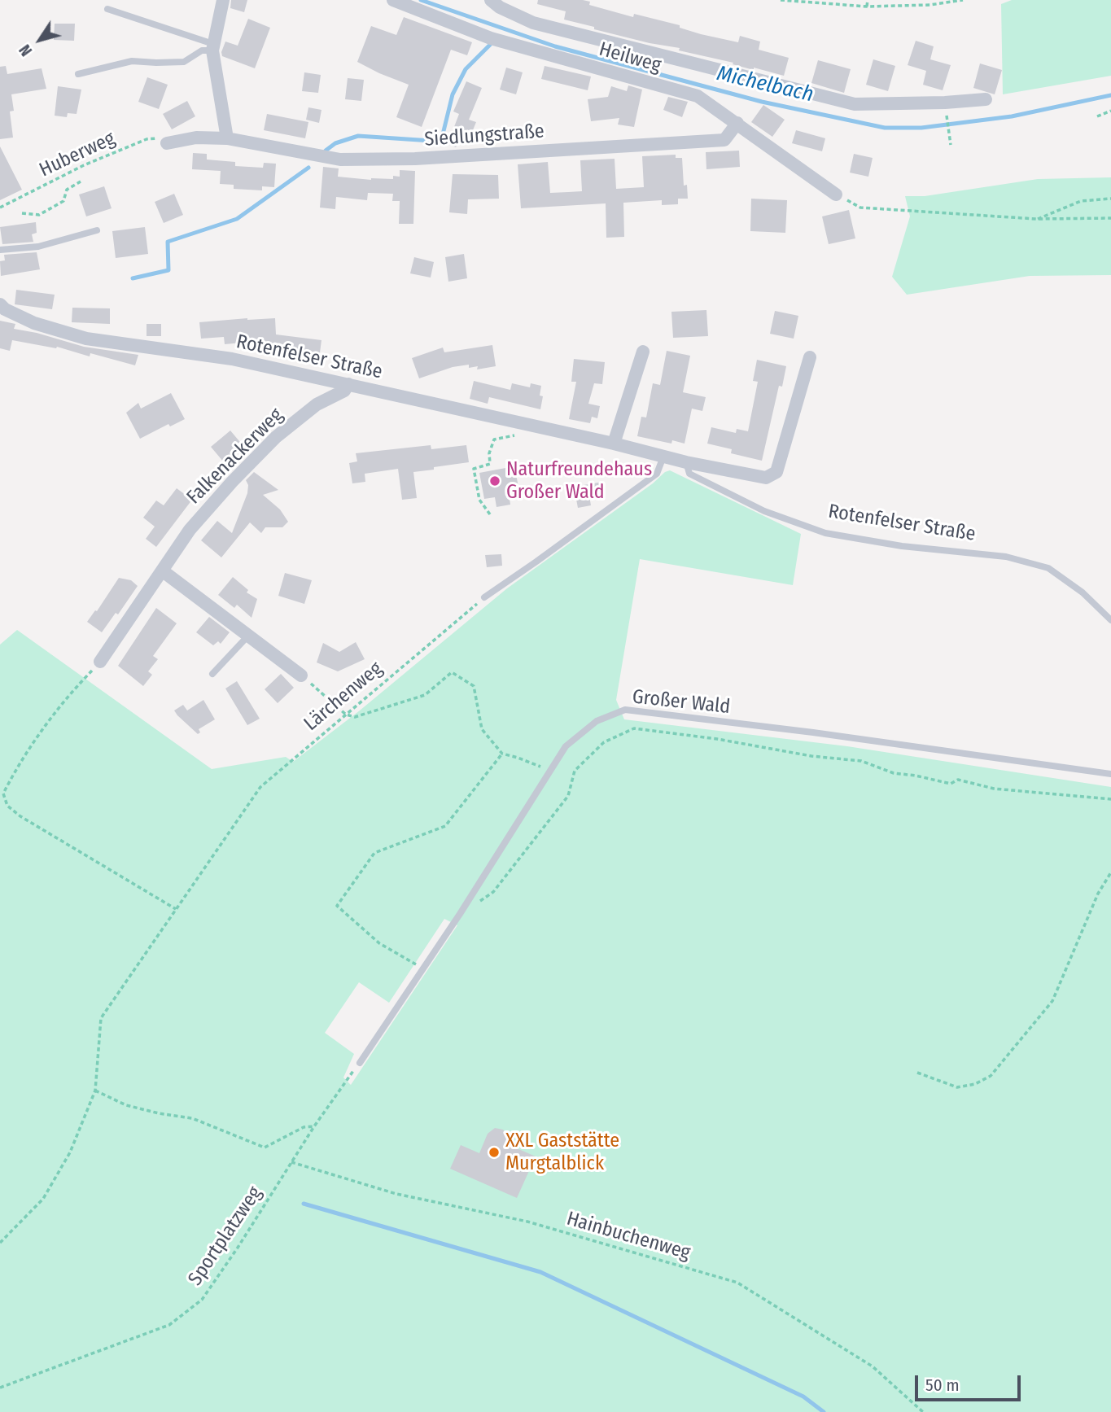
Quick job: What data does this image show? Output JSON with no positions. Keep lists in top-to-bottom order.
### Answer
{
  "streets": {
    "street": [
      "Heilweg",
      "Siedlungstraße",
      "Rotenfelser Straße",
      "Falkenackerweg"
    ],
    "lane": ["Großer Wald"],
    "path": [
      "Huberweg",
      "Lärchenweg",
      "Sportplatzweg",
      "Hainbuchenweg"
    ]
  },
  "crossings": [
    ["Heilweg", "Siedlungstraße"],
    ["Siedlungstraße", "Huberweg"],
    ["Rotenfelser Straße", "Falkenackerweg"],
    ["Großer Wald", "Sportplatzweg"],
    ["Sportplatzweg", "Hainbuchenweg"]
  ],
  "water": ["Michelbach"],
  "places": ["Naturfreundehaus Großer Wald", "XXL Gaststätte Murgtalblick"],
  "scale_bar": "50 m",
  "north": "bottom left"
}
